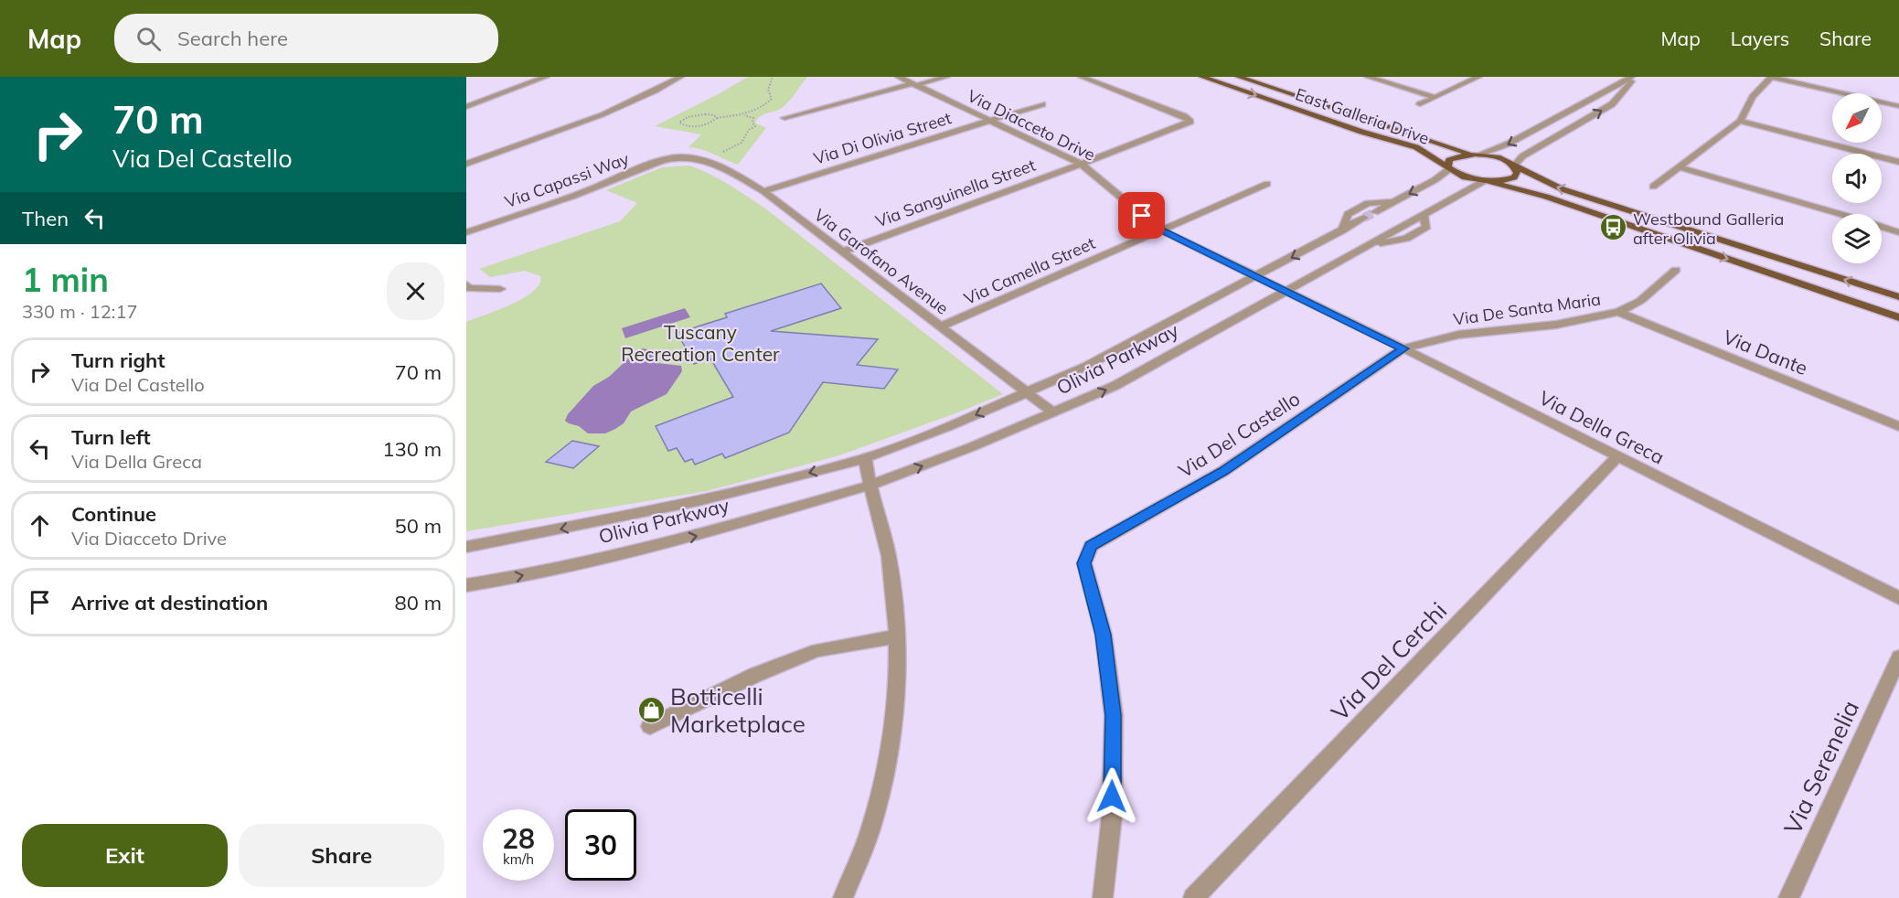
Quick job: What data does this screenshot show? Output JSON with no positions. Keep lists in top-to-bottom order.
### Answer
{
  "streets": {
    "main road": ["East Galleria Drive"],
    "street": [
      "Via Diacceto Drive",
      "Via Di Olivia Street",
      "Via Capassi Way",
      "Via Sanguinella Street",
      "Via Garofano Avenue",
      "Via Camella Street",
      "Via De Santa Maria",
      "Via Dante",
      "Olivia Parkway",
      "Via Della Greca",
      "Via Del Castello",
      "Via Del Cerchi",
      "Via Serenelia"
    ]
  },
  "crossings": [
    ["East Galleria Drive", "Olivia Parkway"],
    ["Via Diacceto Drive", "Via Di Olivia Street"],
    ["Via Diacceto Drive", "Via Sanguinella Street"],
    ["Via Diacceto Drive", "Via Camella Street"],
    ["Via Diacceto Drive", "Olivia Parkway"],
    ["Via Diacceto Drive", "Via Della Greca"],
    ["Via Di Olivia Street", "Via Garofano Avenue"],
    ["Via Capassi Way", "Via Garofano Avenue"],
    ["Via Sanguinella Street", "Via Garofano Avenue"],
    ["Via Garofano Avenue", "Via Camella Street"],
    ["Via Garofano Avenue", "Olivia Parkway"],
    ["Via De Santa Maria", "Via Dante"],
    ["Via De Santa Maria", "Via Della Greca"],
    ["Via De Santa Maria", "Via Del Castello"],
    ["Olivia Parkway", "Via Della Greca"],
    ["Via Della Greca", "Via Del Castello"],
    ["Via Della Greca", "Via Del Cerchi"]
  ],
  "parks": ["Tuscany Recreation Center"],
  "places": {
    "bus stop": ["Westbound Galleria after Olivia"],
    "shop": ["Botticelli Marketplace"]
  },
  "north": "bottom left",
  "page": {
    "header": "Map",
    "search": "Search here",
    "nav": ["Map", "Layers", "Share"],
    "turn": ["70 m", "Via Del Castello"],
    "then": "Then",
    "heading": ["1 min", "330 m · 12:17"],
    "list": [
      {
        "name": "Turn right",
        "note": "Via Del Castello",
        "value": "70 m"
      },
      {
        "name": "Turn left",
        "note": "Via Della Greca",
        "value": "130 m"
      },
      {
        "name": "Continue",
        "note": "Via Diacceto Drive",
        "value": "50 m"
      },
      {
        "name": "Arrive at destination",
        "value": "80 m"
      }
    ],
    "speed": "28 km/h",
    "limit": "30",
    "buttons": ["Exit", "Share"]
  }
}
